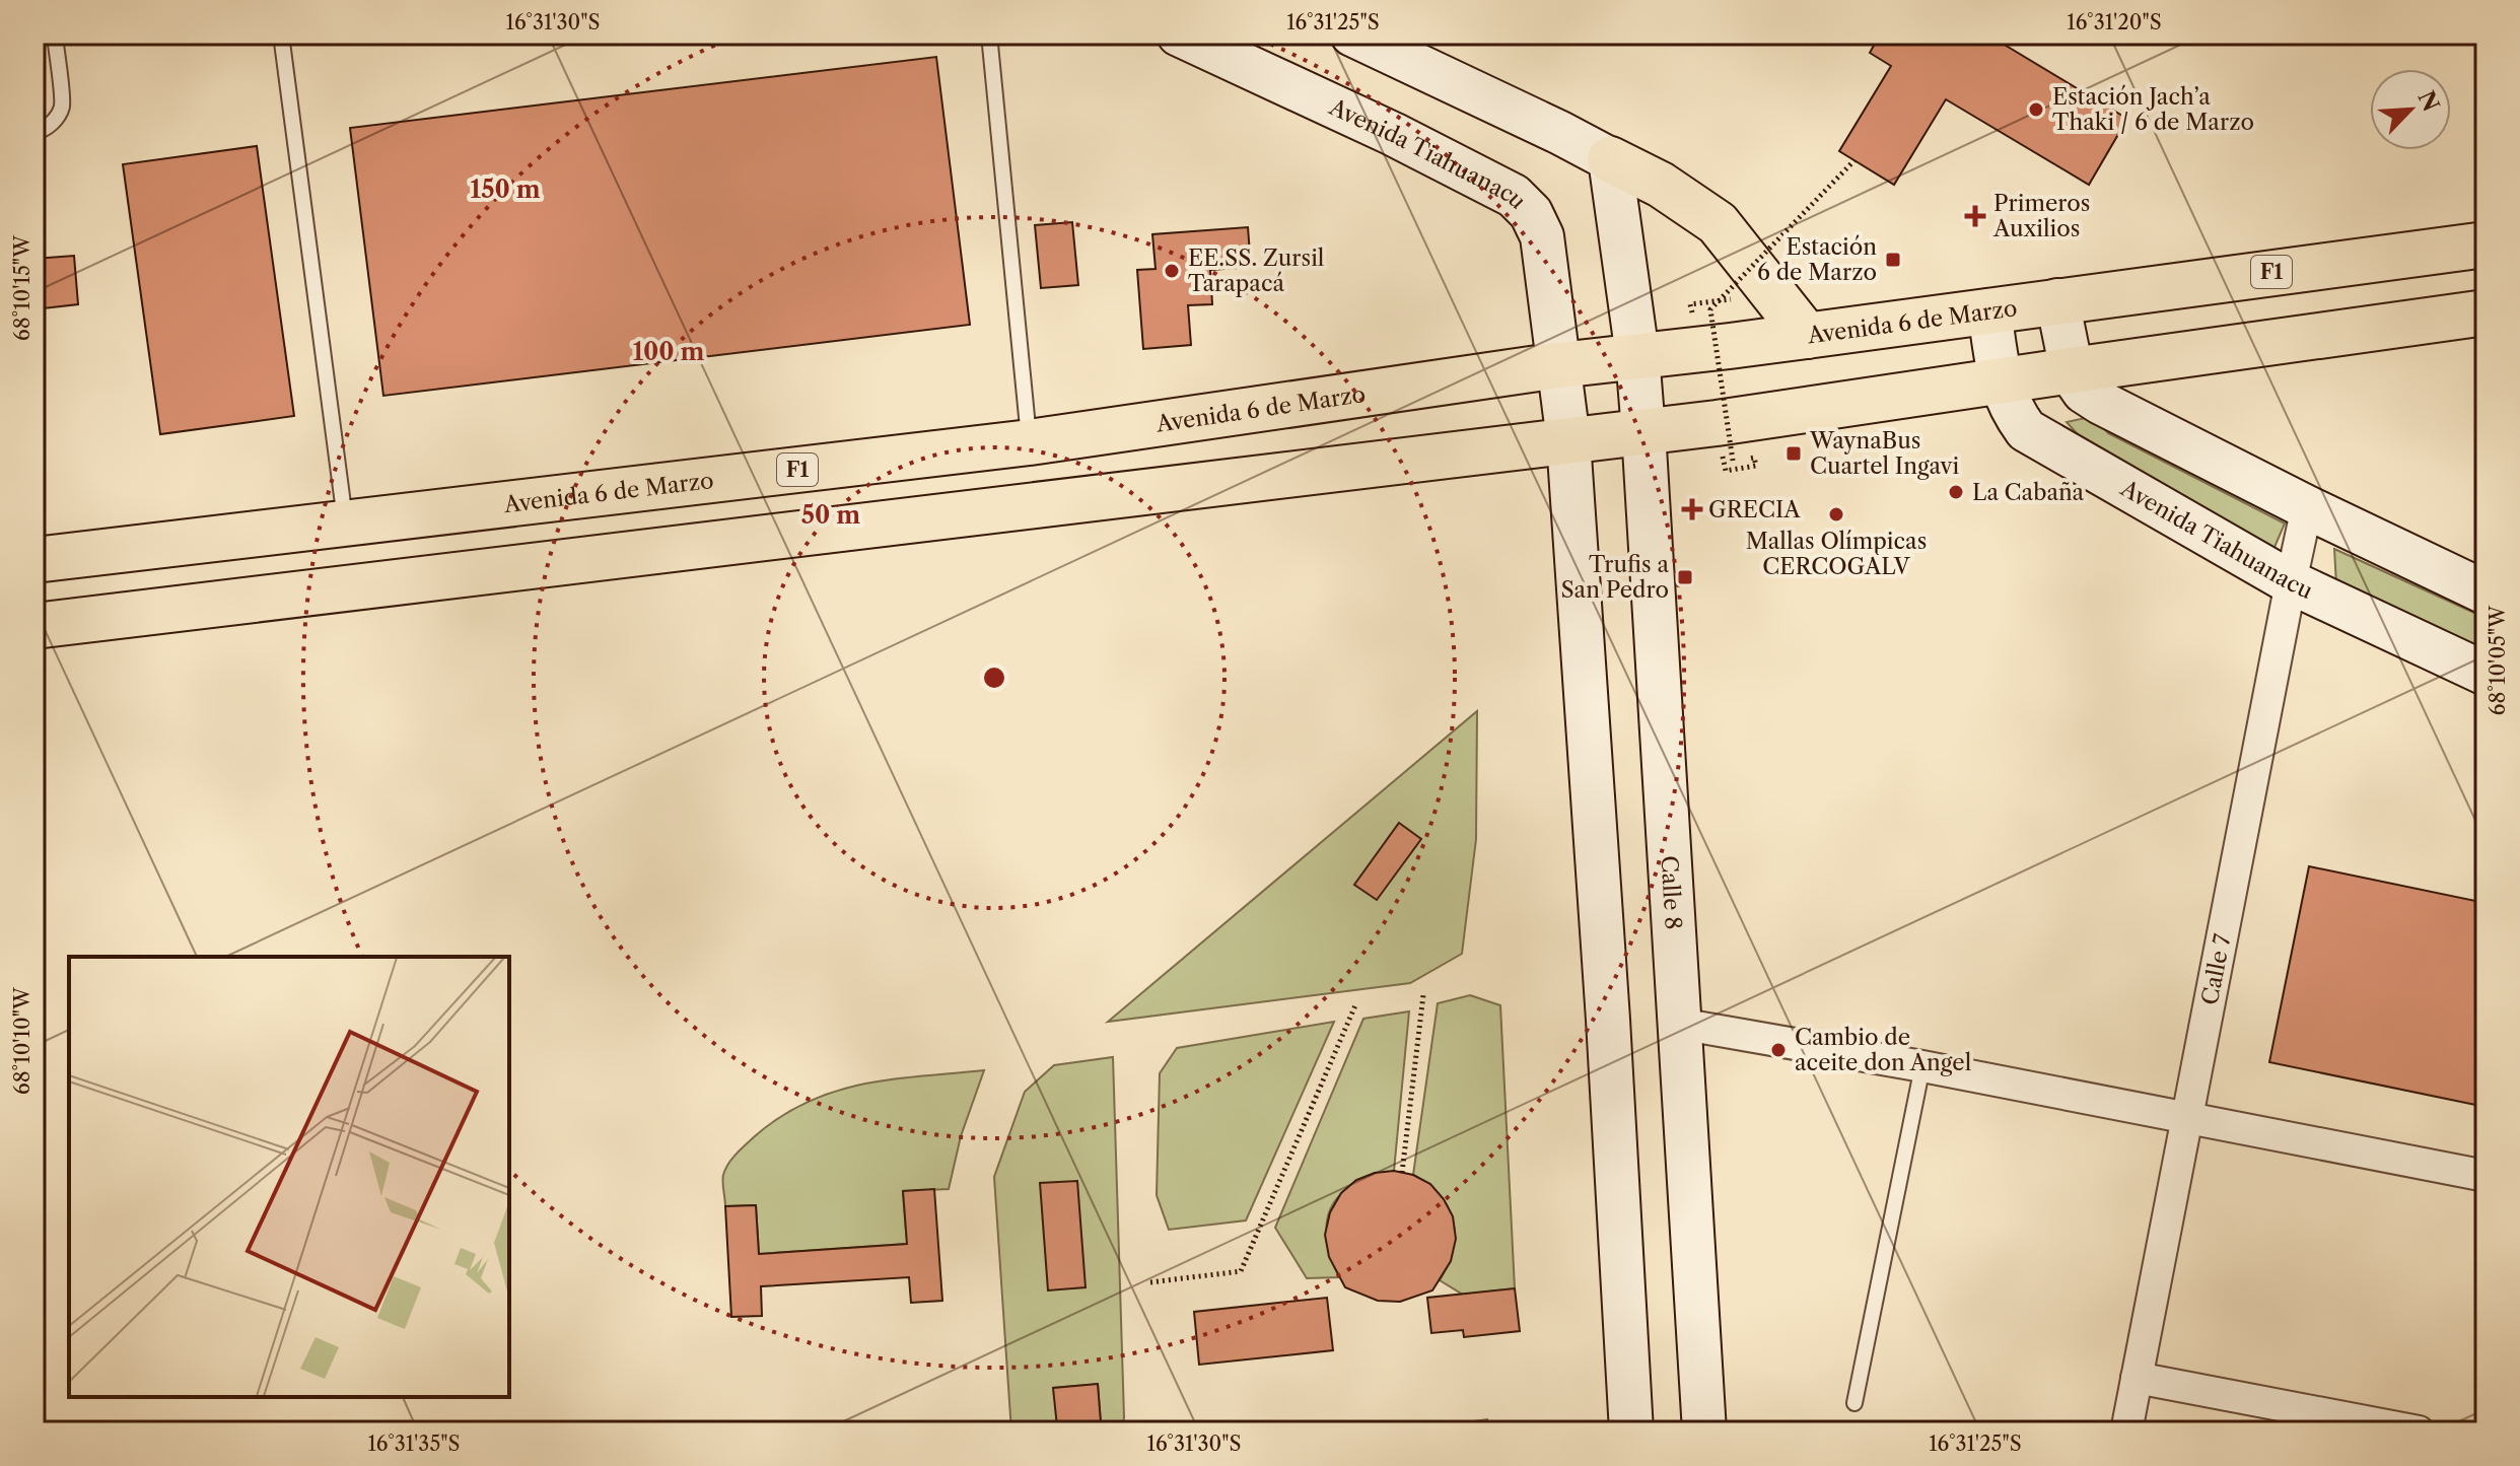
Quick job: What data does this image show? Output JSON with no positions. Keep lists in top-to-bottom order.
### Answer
{
  "streets": {
    "highway": ["F1", "Avenida 6 de Marzo"],
    "main road": ["Avenida Tiahuanacu", "Calle 8"],
    "street": ["Calle 7"]
  },
  "crossings": [
    ["Avenida Tiahuanacu", "Avenida 6 de Marzo"],
    ["Avenida Tiahuanacu", "Calle 7"],
    ["Avenida 6 de Marzo", "Calle 8"]
  ],
  "places": {
    "other": [
      "Estación Jach’a Thaki / 6 de Marzo",
      "EE.SS. Zursil Tarapacá",
      "La Cabaña",
      "Mallas Olímpicas CERCOGALV",
      "Cambio de aceite don Angel"
    ],
    "health": ["Primeros Auxilios", "GRECIA"],
    "transit": ["Estación 6 de Marzo", "WaynaBus Cuartel Ingavi", "Trufis a San Pedro"]
  },
  "north": "top right",
  "coordinates": [
    "16°31'30\"S",
    "16°31'25\"S",
    "16°31'20\"S",
    "68°10'15\"W",
    "68°10'05\"W",
    "68°10'10\"W",
    "16°31'35\"S"
  ],
  "rings": ["150 m", "100 m", "50 m"]
}
